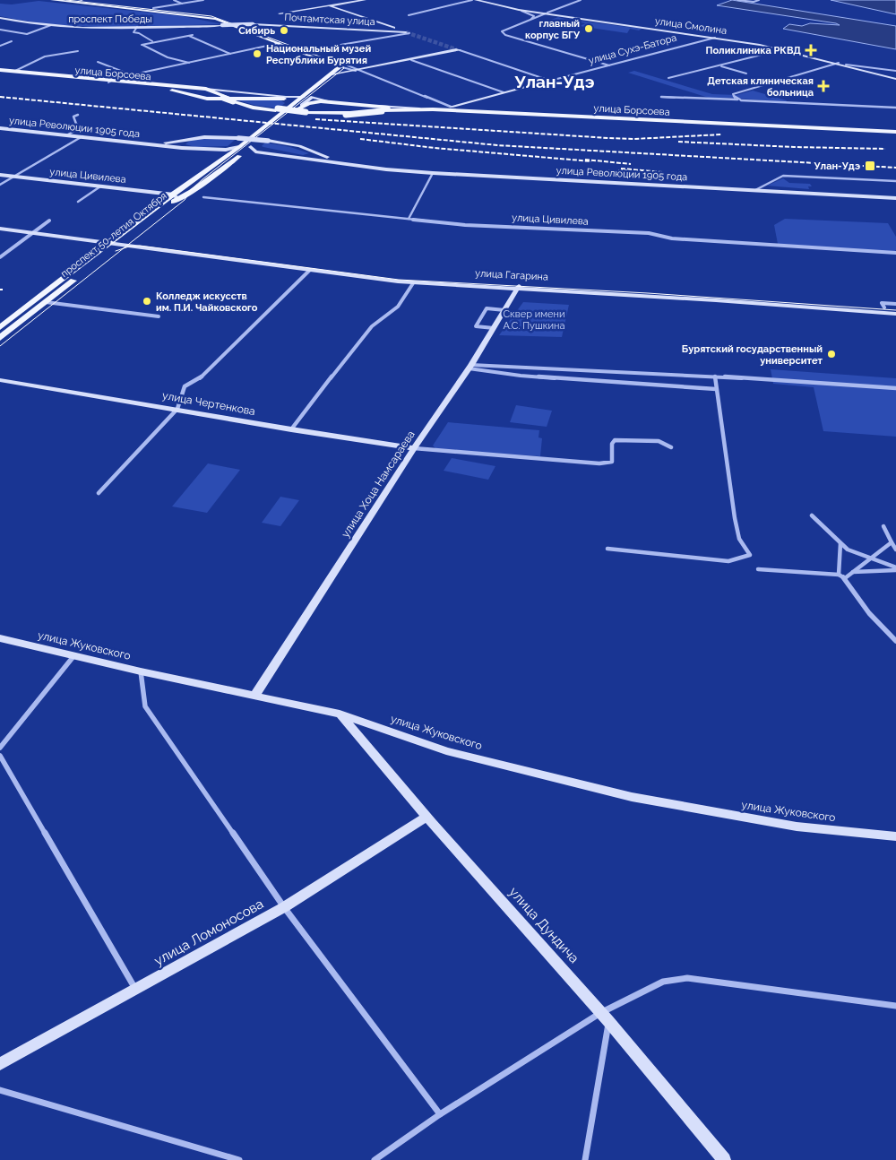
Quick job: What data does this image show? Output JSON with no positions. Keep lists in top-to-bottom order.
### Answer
{
  "streets": {
    "main road": ["улица Борсоева", "проспект 50-летия Октября"],
    "street": [
      "проспект Победы",
      "Почтамтская улица",
      "улица Сухэ-Батора",
      "улица Революции 1905 года",
      "улица Цивилева",
      "улица Гагарина",
      "улица Чертенкова",
      "улица Хоца Намсараева",
      "улица Жуковского",
      "улица Дундича",
      "улица Ломоносова"
    ]
  },
  "crossings": [
    ["проспект Победы", "Почтамтская улица"],
    ["улица Сухэ-Батора", "улица Борсоева"],
    ["улица Революции 1905 года", "проспект 50-летия Октября"],
    ["улица Цивилева", "проспект 50-летия Октября"],
    ["проспект 50-летия Октября", "улица Гагарина"],
    ["улица Гагарина", "улица Хоца Намсараева"],
    ["улица Чертенкова", "улица Хоца Намсараева"],
    ["улица Хоца Намсараева", "улица Жуковского"],
    ["улица Жуковского", "улица Дундича"],
    ["улица Дундича", "улица Ломоносова"]
  ],
  "districts": ["Улан-Удэ"],
  "parks": ["Сквер имени А.С. Пушкина"],
  "places": {
    "other": [
      "главный корпус БГУ",
      "Сибирь",
      "Национальный музей Республики Бурятия",
      "Колледж искусств им. П.И. Чайковского",
      "Бурятский государственный университет"
    ],
    "health": ["Поликлиника РКВД", "Детская клиническая больница"],
    "transit": ["Улан-Удэ"]
  }
}
